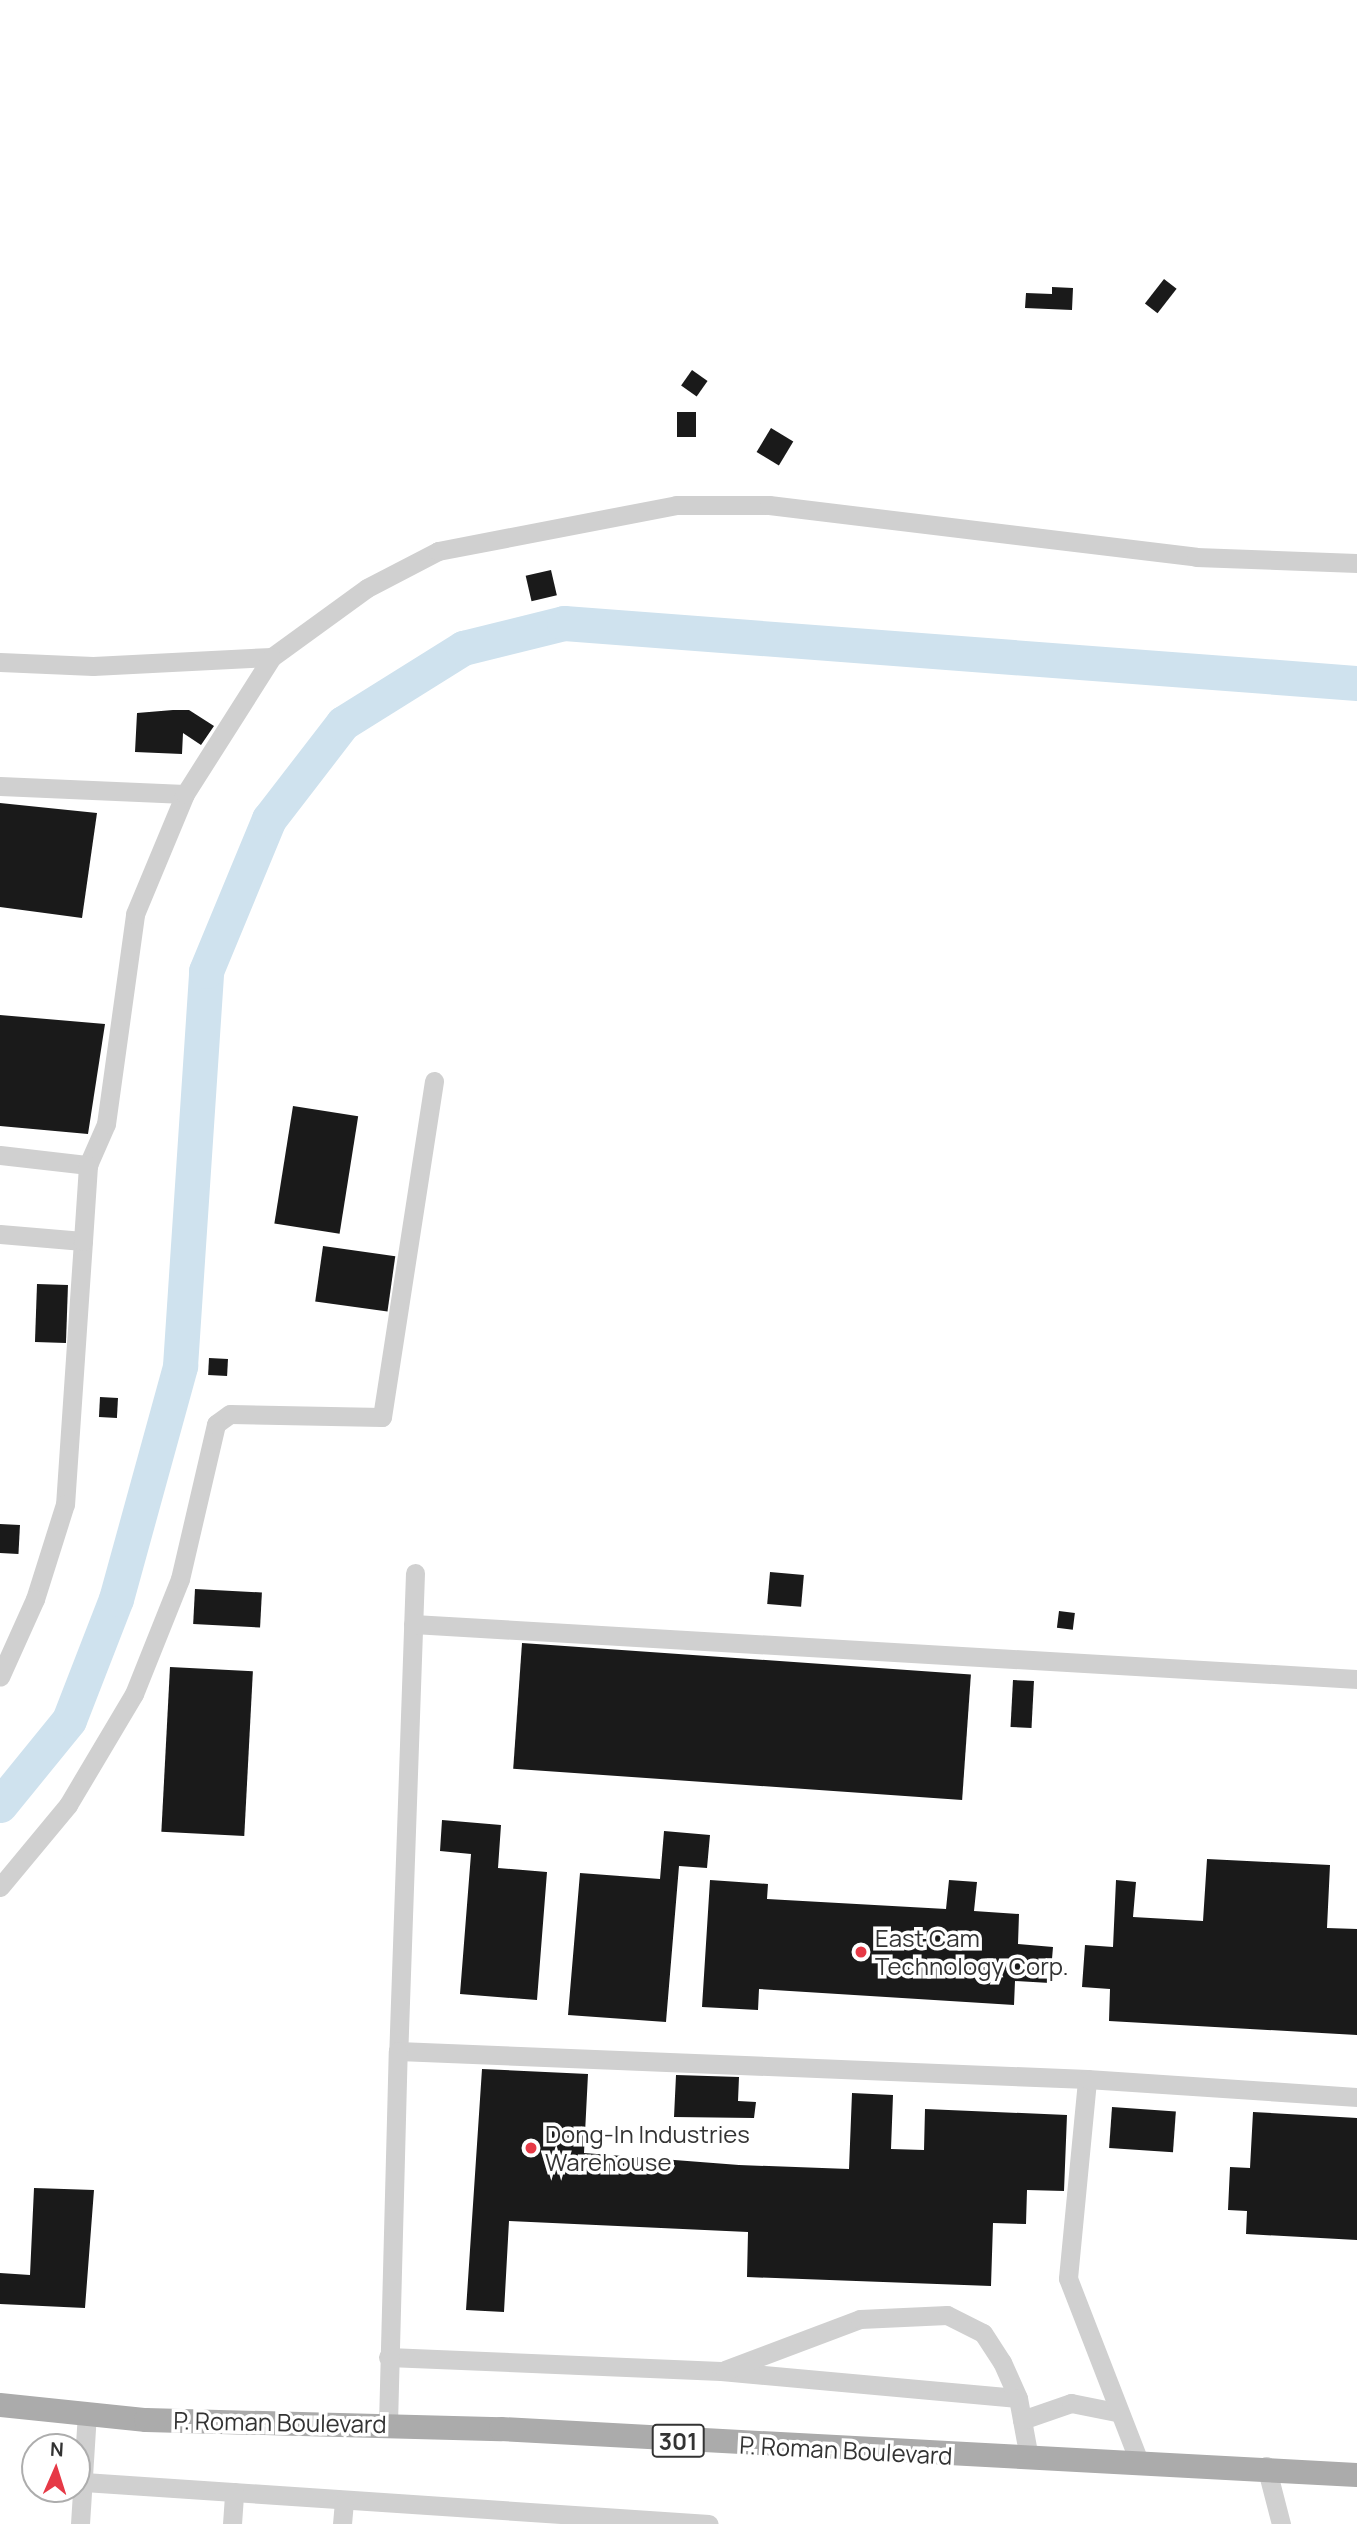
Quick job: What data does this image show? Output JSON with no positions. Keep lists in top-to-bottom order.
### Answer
{
  "streets": {
    "main road": ["P. Roman Boulevard", "301"]
  },
  "places": ["East Cam Technology Corp.", "Dong-In Industries Warehouse"],
  "north": "top"
}
